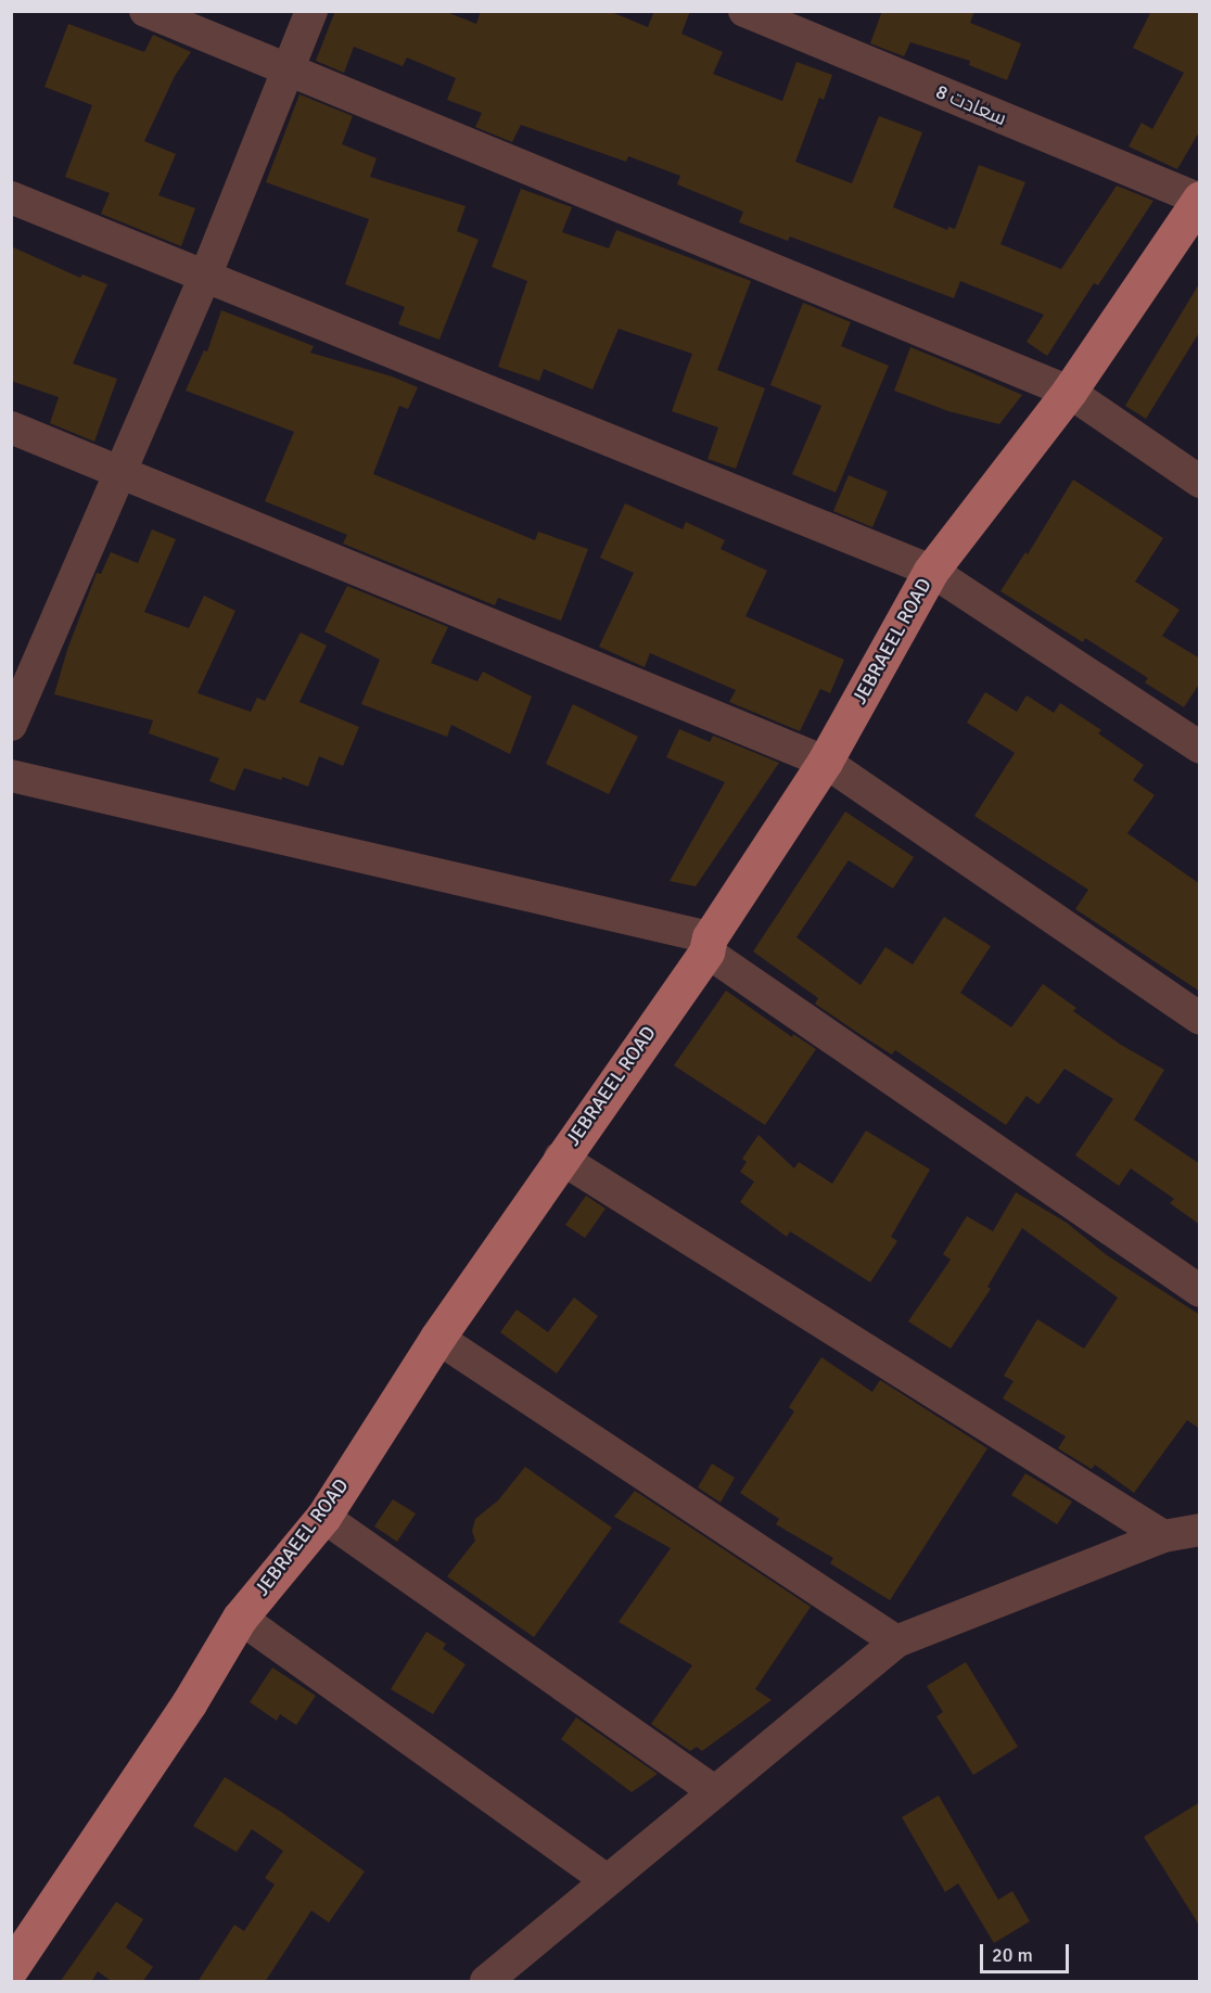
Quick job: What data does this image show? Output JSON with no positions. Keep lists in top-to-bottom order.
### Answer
{
  "streets": {
    "main road": ["JEBRAEEL ROAD"],
    "street": ["سعادت 8"]
  },
  "crossings": [
    ["سعادت 8", "JEBRAEEL ROAD"]
  ],
  "scale_bar": "20 m"
}
